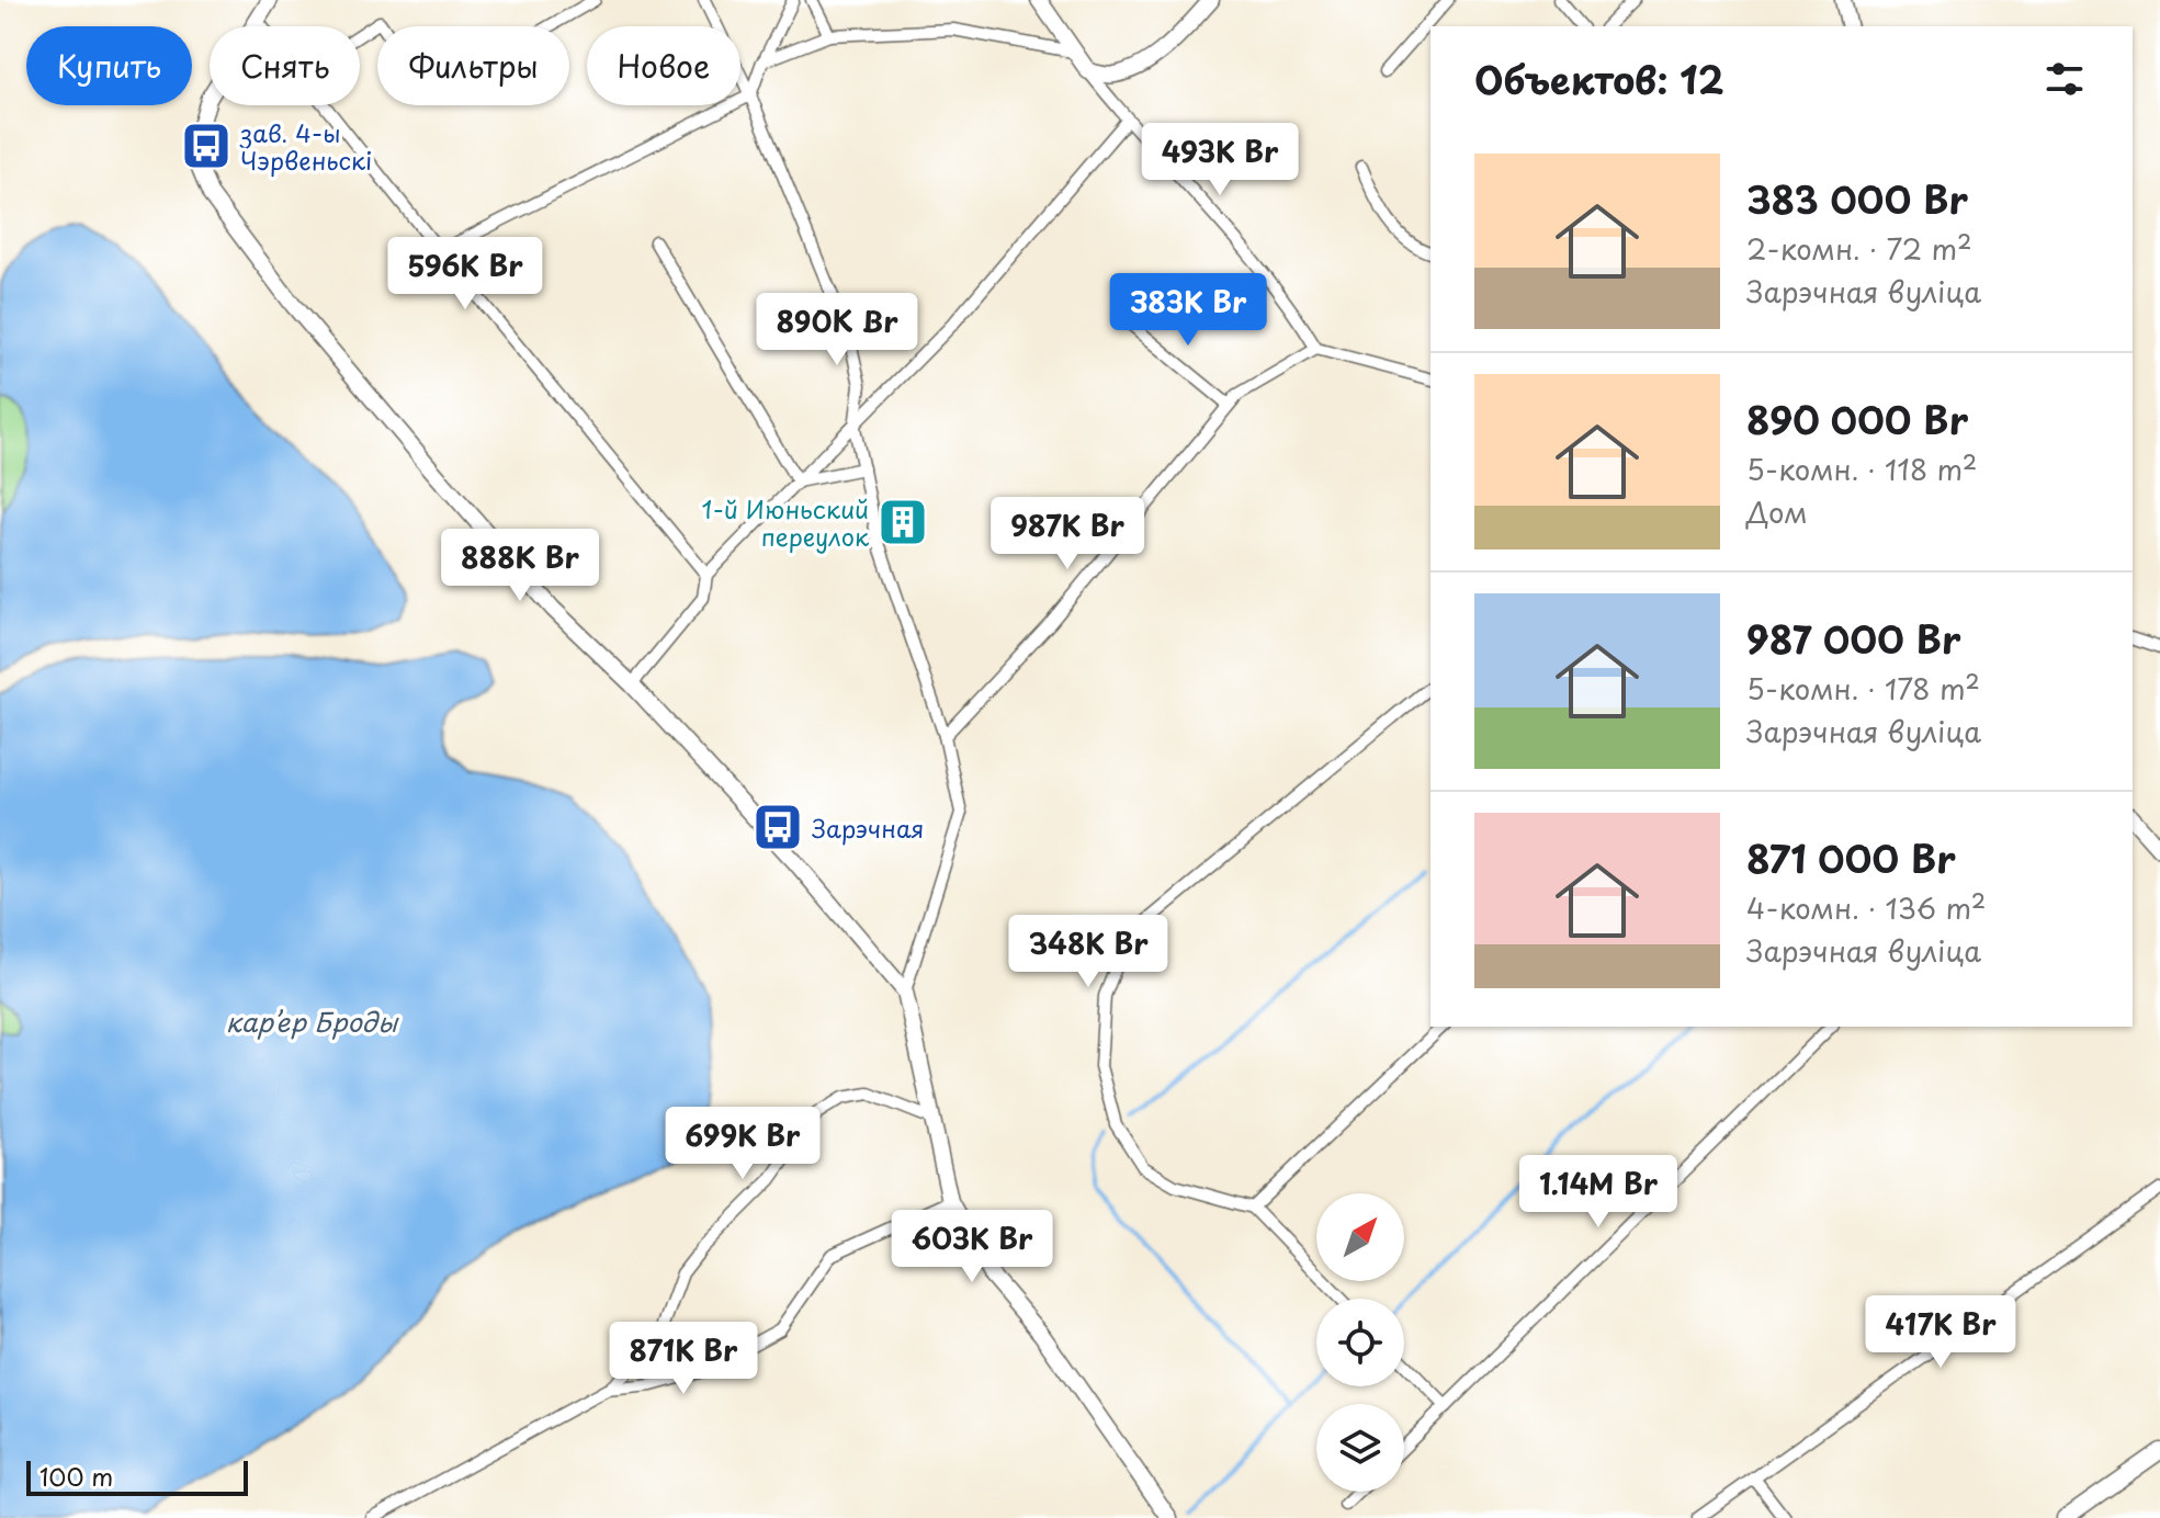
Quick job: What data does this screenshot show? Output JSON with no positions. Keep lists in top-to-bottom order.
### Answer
{
  "water": ["карʼер Броды"],
  "places": {
    "bus stop": ["зав. 4-ы Чэрвеньскі", "Зарэчная"],
    "building": ["1-й Июньский переулок"]
  },
  "scale_bar": "100 m",
  "north": "top right",
  "page": {
    "chip": [
      "Купить",
      "Снять",
      "Фильтры",
      "Новое"
    ],
    "heading": "Объектов: 12",
    "price": [
      "493K Br",
      "596K Br",
      "383K Br",
      "890K Br",
      "987K Br",
      "888K Br",
      "348K Br",
      "699K Br",
      "1.14M Br",
      "603K Br",
      "417K Br",
      "871K Br"
    ],
    "list": [
      {
        "name": "383 000 Br",
        "note": "2-комн. · 72 m² · Зарэчная вуліца"
      },
      {
        "name": "890 000 Br",
        "note": "5-комн. · 118 m² · Дом"
      },
      {
        "name": "987 000 Br",
        "note": "5-комн. · 178 m² · Зарэчная вуліца"
      },
      {
        "name": "871 000 Br",
        "note": "4-комн. · 136 m² · Зарэчная вуліца"
      }
    ],
    "scale": "100 m"
  }
}
